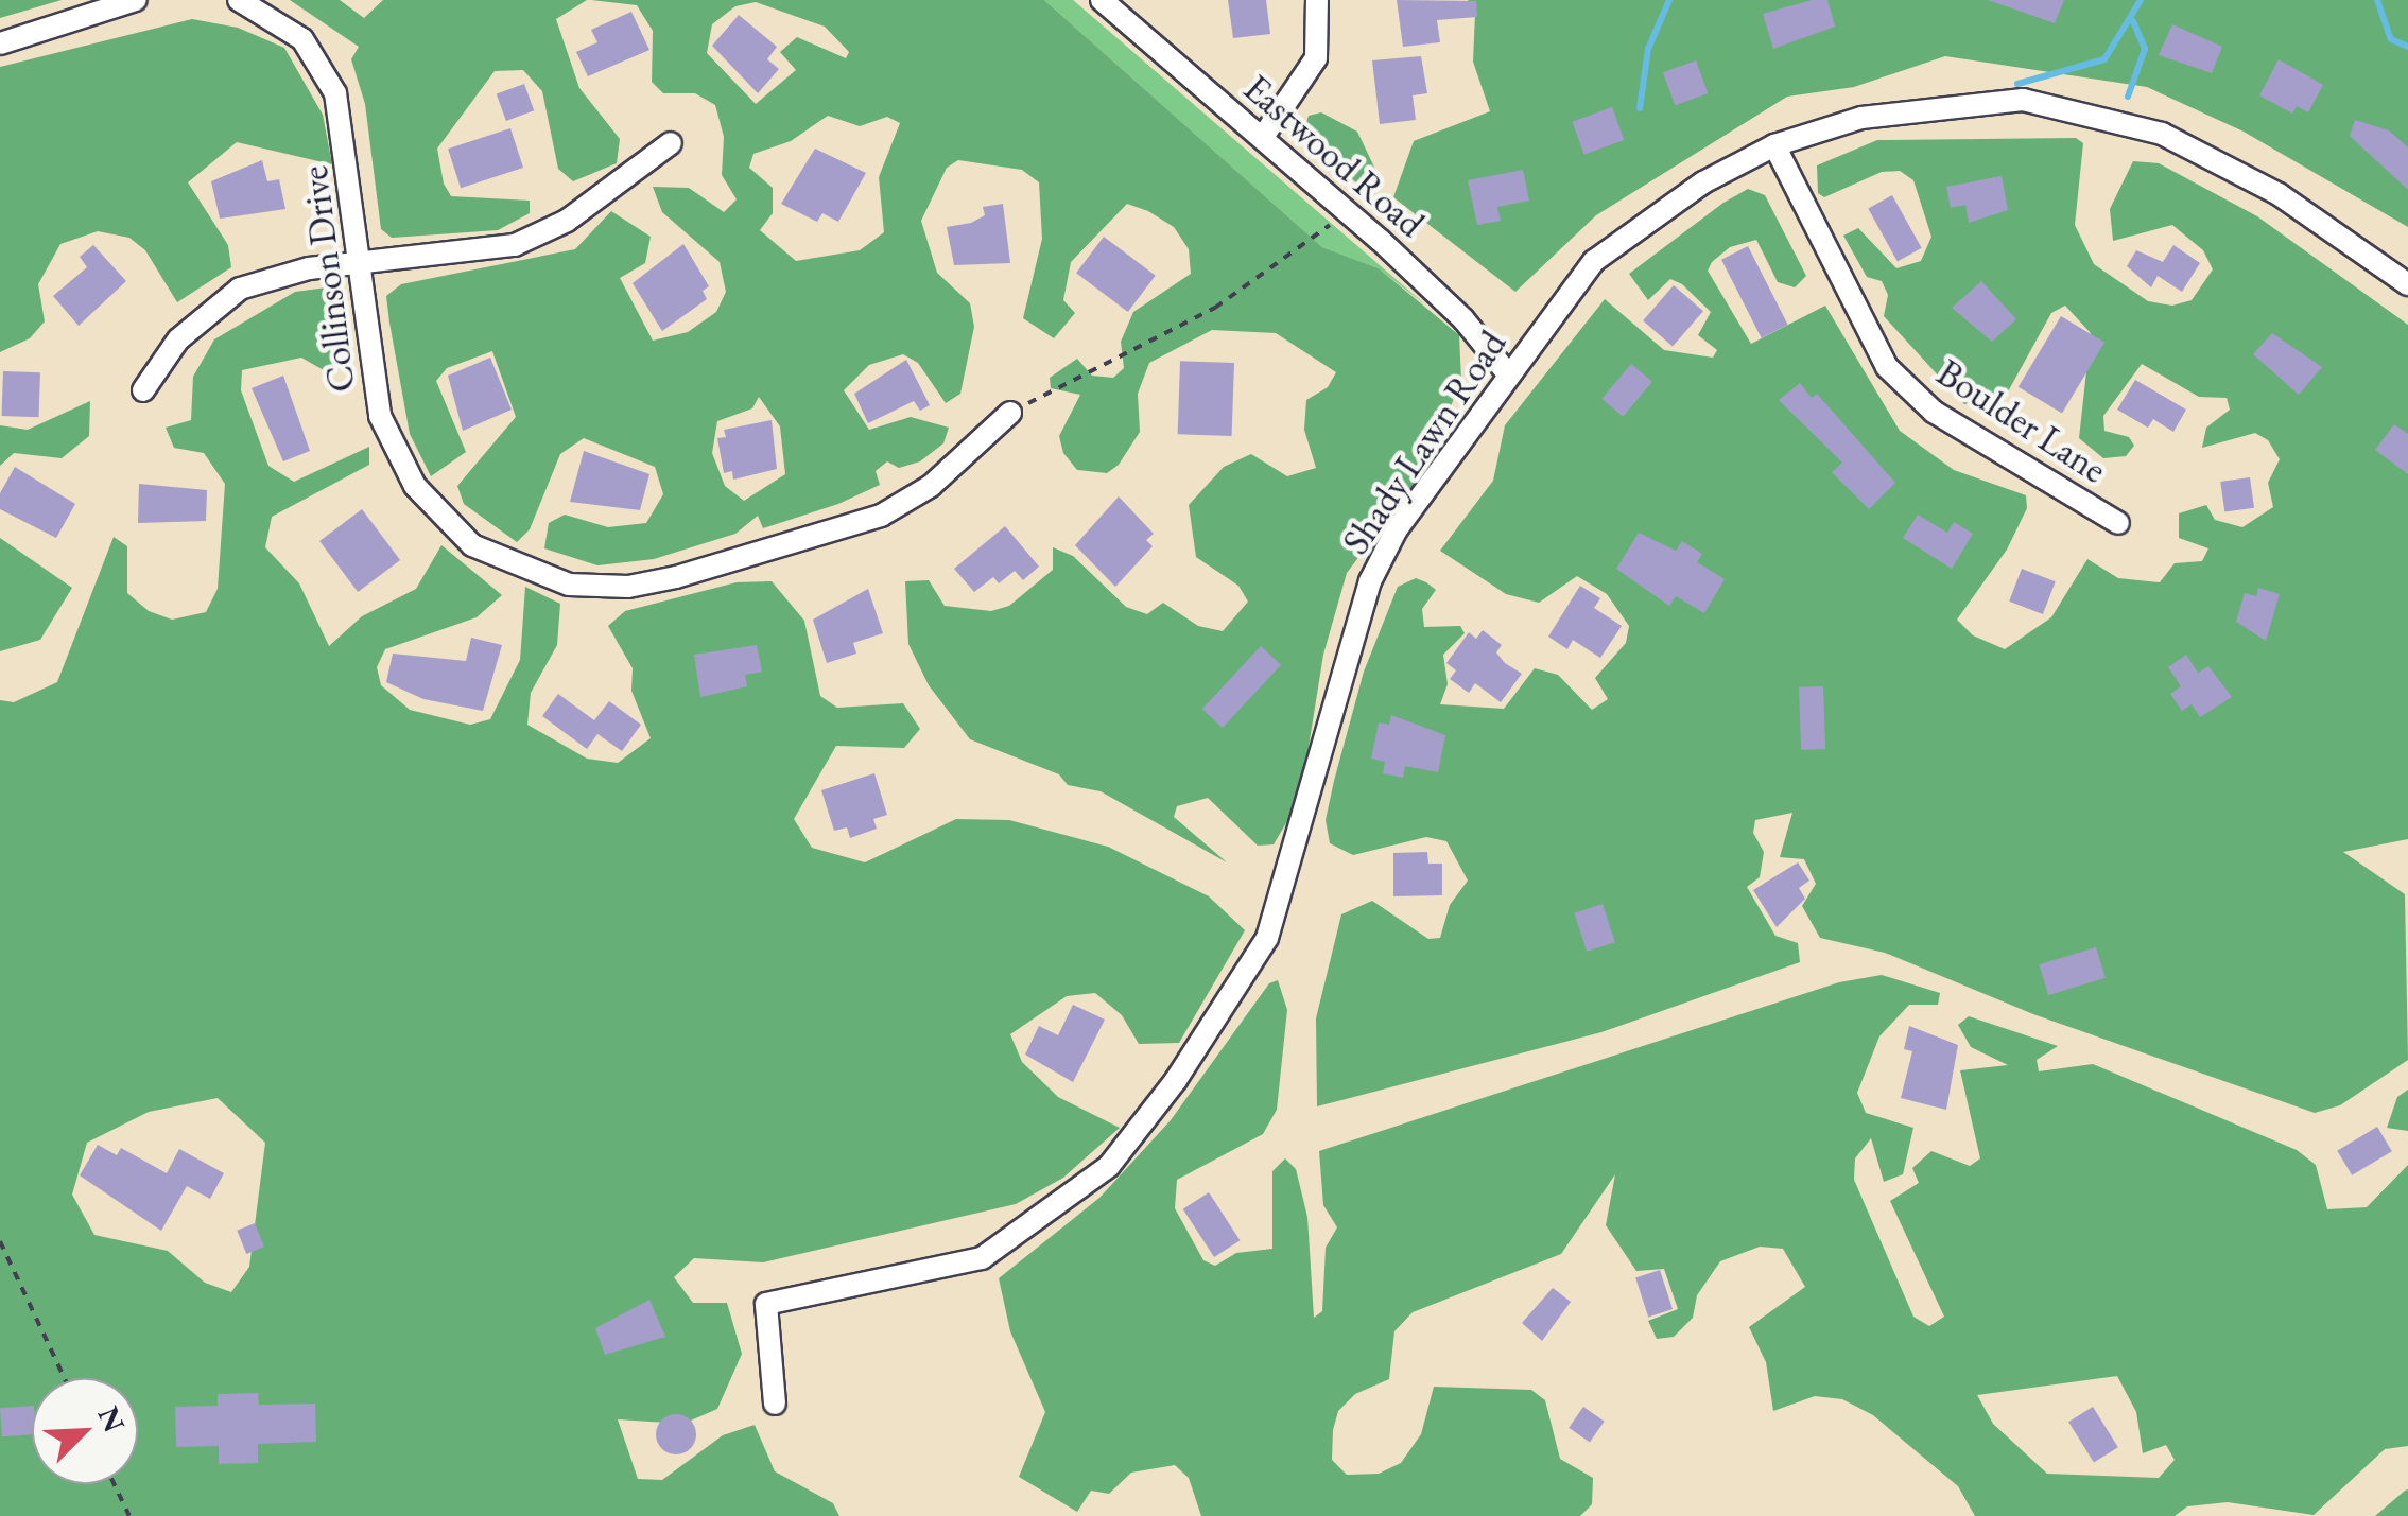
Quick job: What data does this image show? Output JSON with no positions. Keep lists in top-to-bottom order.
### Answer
{
  "streets": {
    "street": [
      "Eastwood Road",
      "Collinson Drive",
      "Boulder Lane",
      "Shady Lawn Road"
    ]
  },
  "crossings": [
    ["Eastwood Road", "Shady Lawn Road"],
    ["Boulder Lane", "Shady Lawn Road"]
  ],
  "north": "top right"
}
